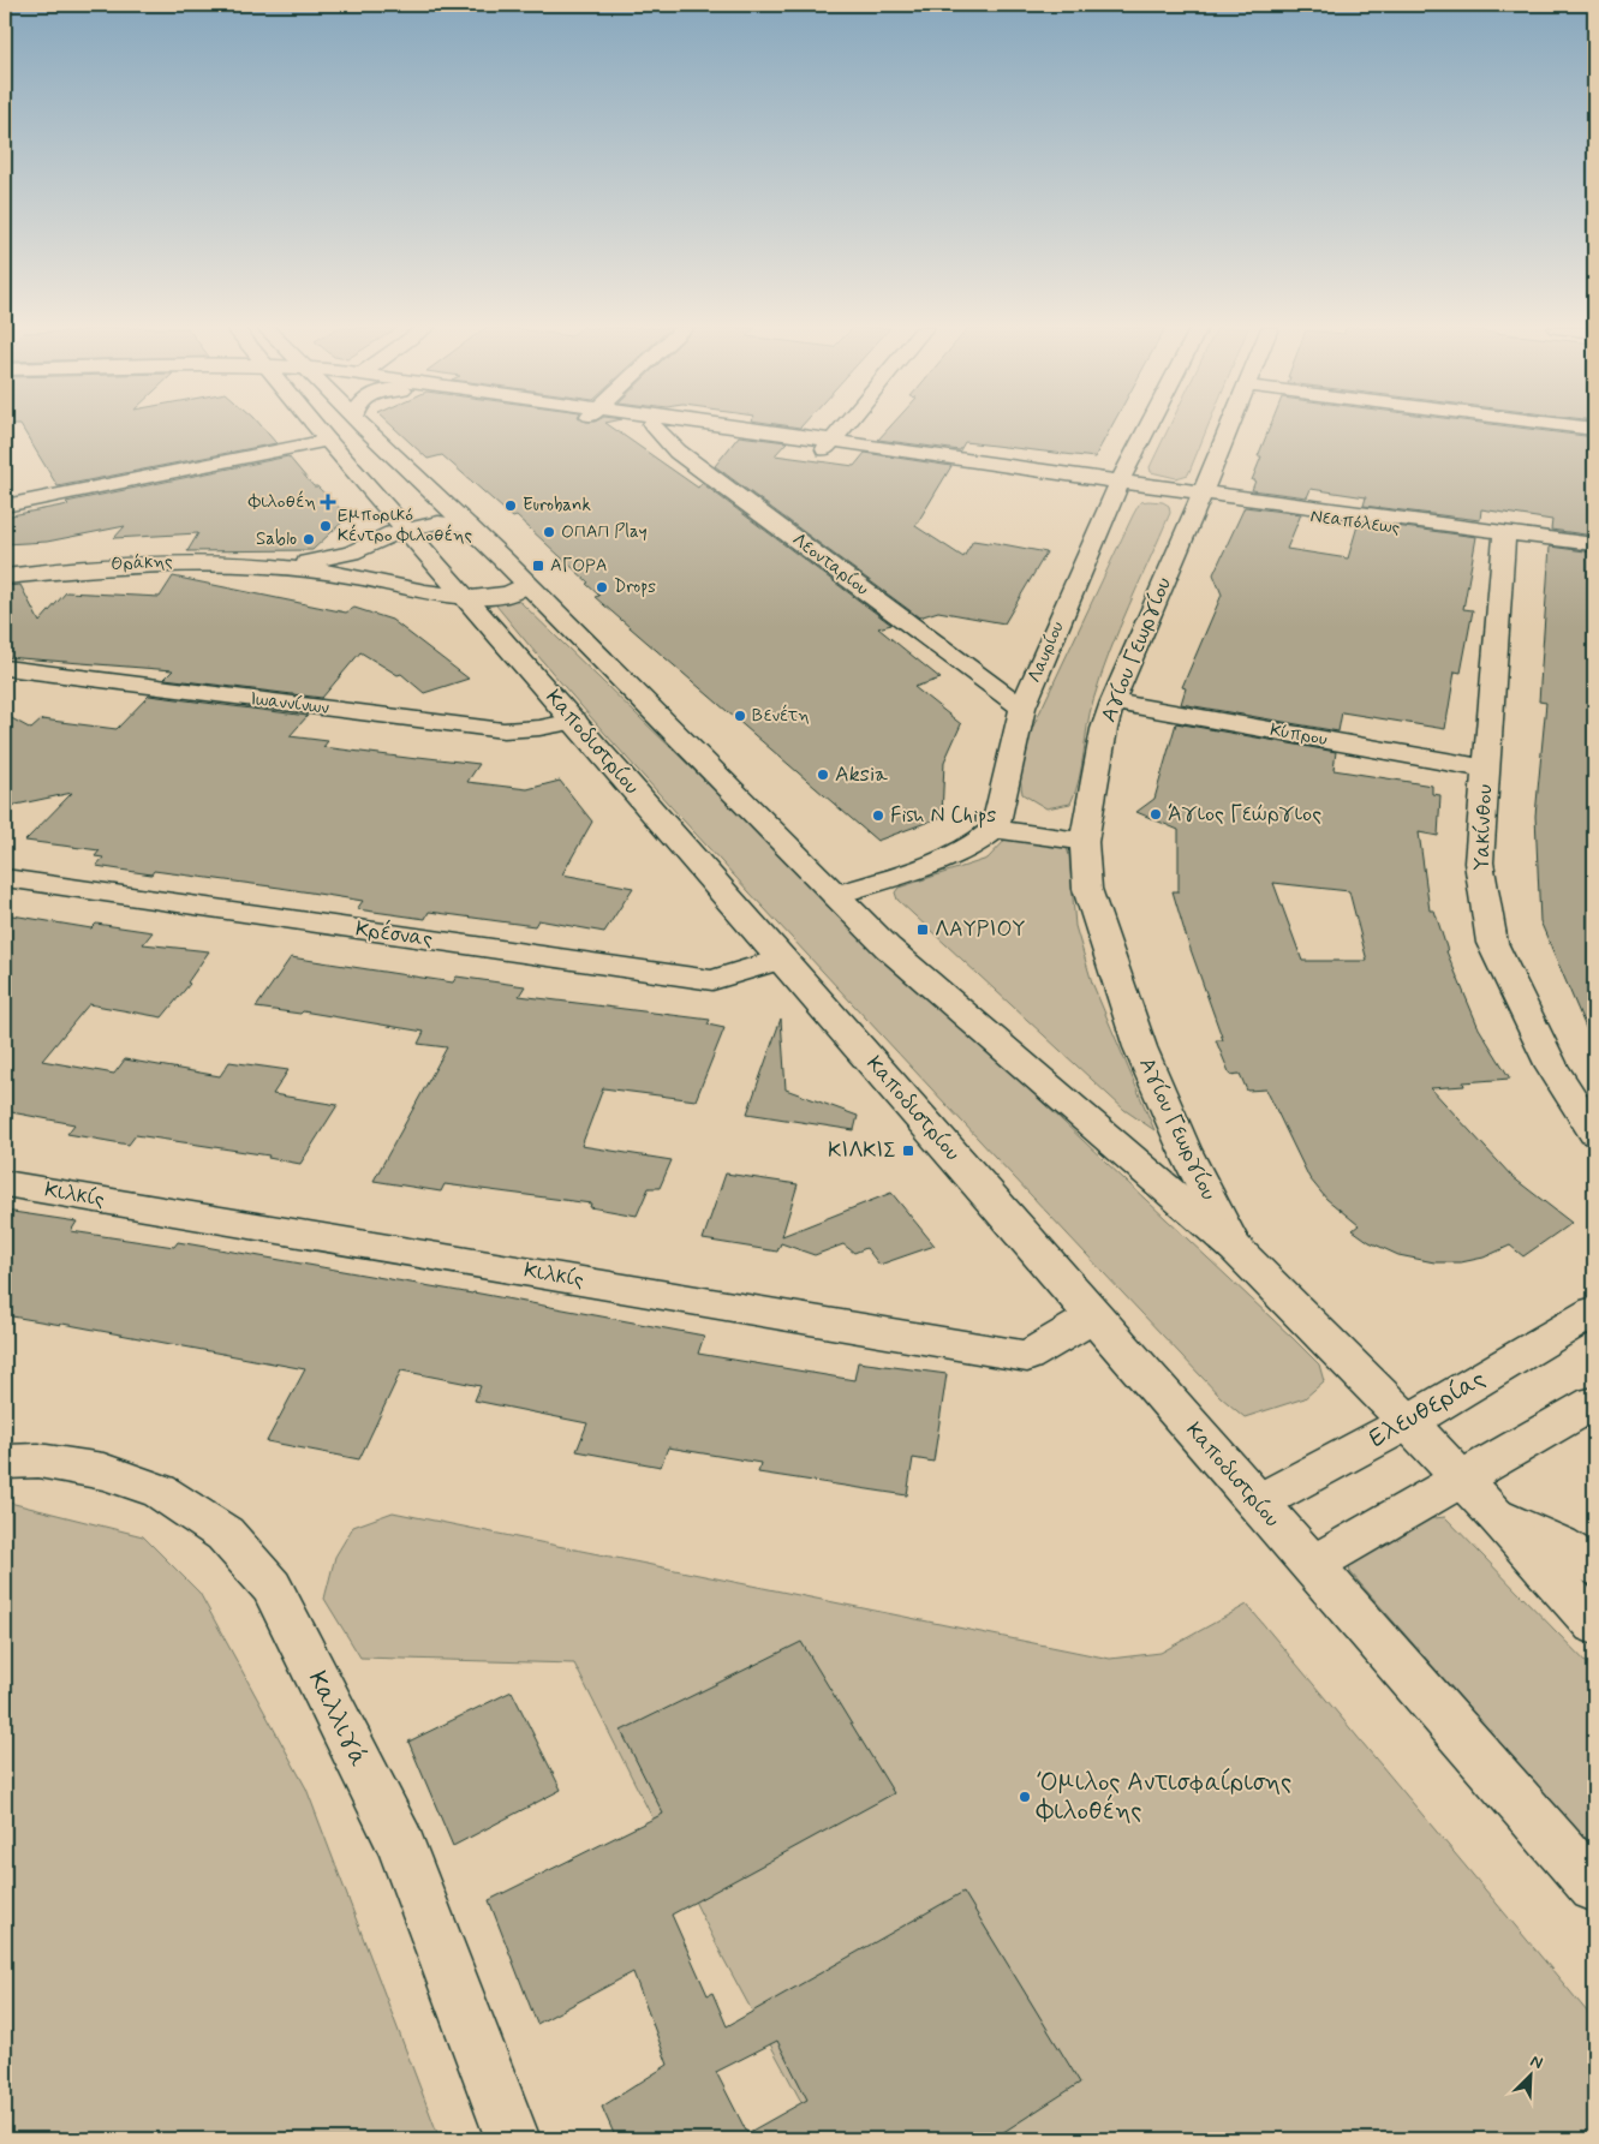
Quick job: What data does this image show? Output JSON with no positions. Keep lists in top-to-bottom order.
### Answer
{
  "streets": {
    "street": [
      "Νεαπόλεως",
      "Θράκης",
      "Λεονταρίου",
      "Αγίου Γεωργίου",
      "Λαυρίου",
      "Ιωαννίνων",
      "Κύπρου",
      "Καποδιστρίου",
      "Υακίνθου",
      "Κρέσνας",
      "Κιλκίς",
      "Ελευθερίας",
      "Καλλιγά"
    ]
  },
  "crossings": [
    ["Νεαπόλεως", "Αγίου Γεωργίου"],
    ["Νεαπόλεως", "Λαυρίου"],
    ["Νεαπόλεως", "Υακίνθου"],
    ["Θράκης", "Καποδιστρίου"],
    ["Λεονταρίου", "Λαυρίου"],
    ["Αγίου Γεωργίου", "Κύπρου"],
    ["Ιωαννίνων", "Καποδιστρίου"],
    ["Κύπρου", "Υακίνθου"],
    ["Καποδιστρίου", "Κρέσνας"],
    ["Καποδιστρίου", "Κιλκίς"],
    ["Καποδιστρίου", "Ελευθερίας"]
  ],
  "places": {
    "health": ["Φιλοθέη"],
    "other": [
      "Eurobank",
      "Εμπορικό Κέντρο Φιλοθέης",
      "ΟΠΑΠ Play",
      "Sablo",
      "Drops",
      "Βενέτη",
      "Aksia",
      "Άγιος Γεώργιος",
      "Fish N Chips",
      "Όμιλος Αντισφαίρισης Φιλοθέης"
    ],
    "transit": ["ΑΓΟΡΑ", "ΛΑΥΡΙΟΥ", "ΚΙΛΚΙΣ"]
  },
  "north": "top right"
}
